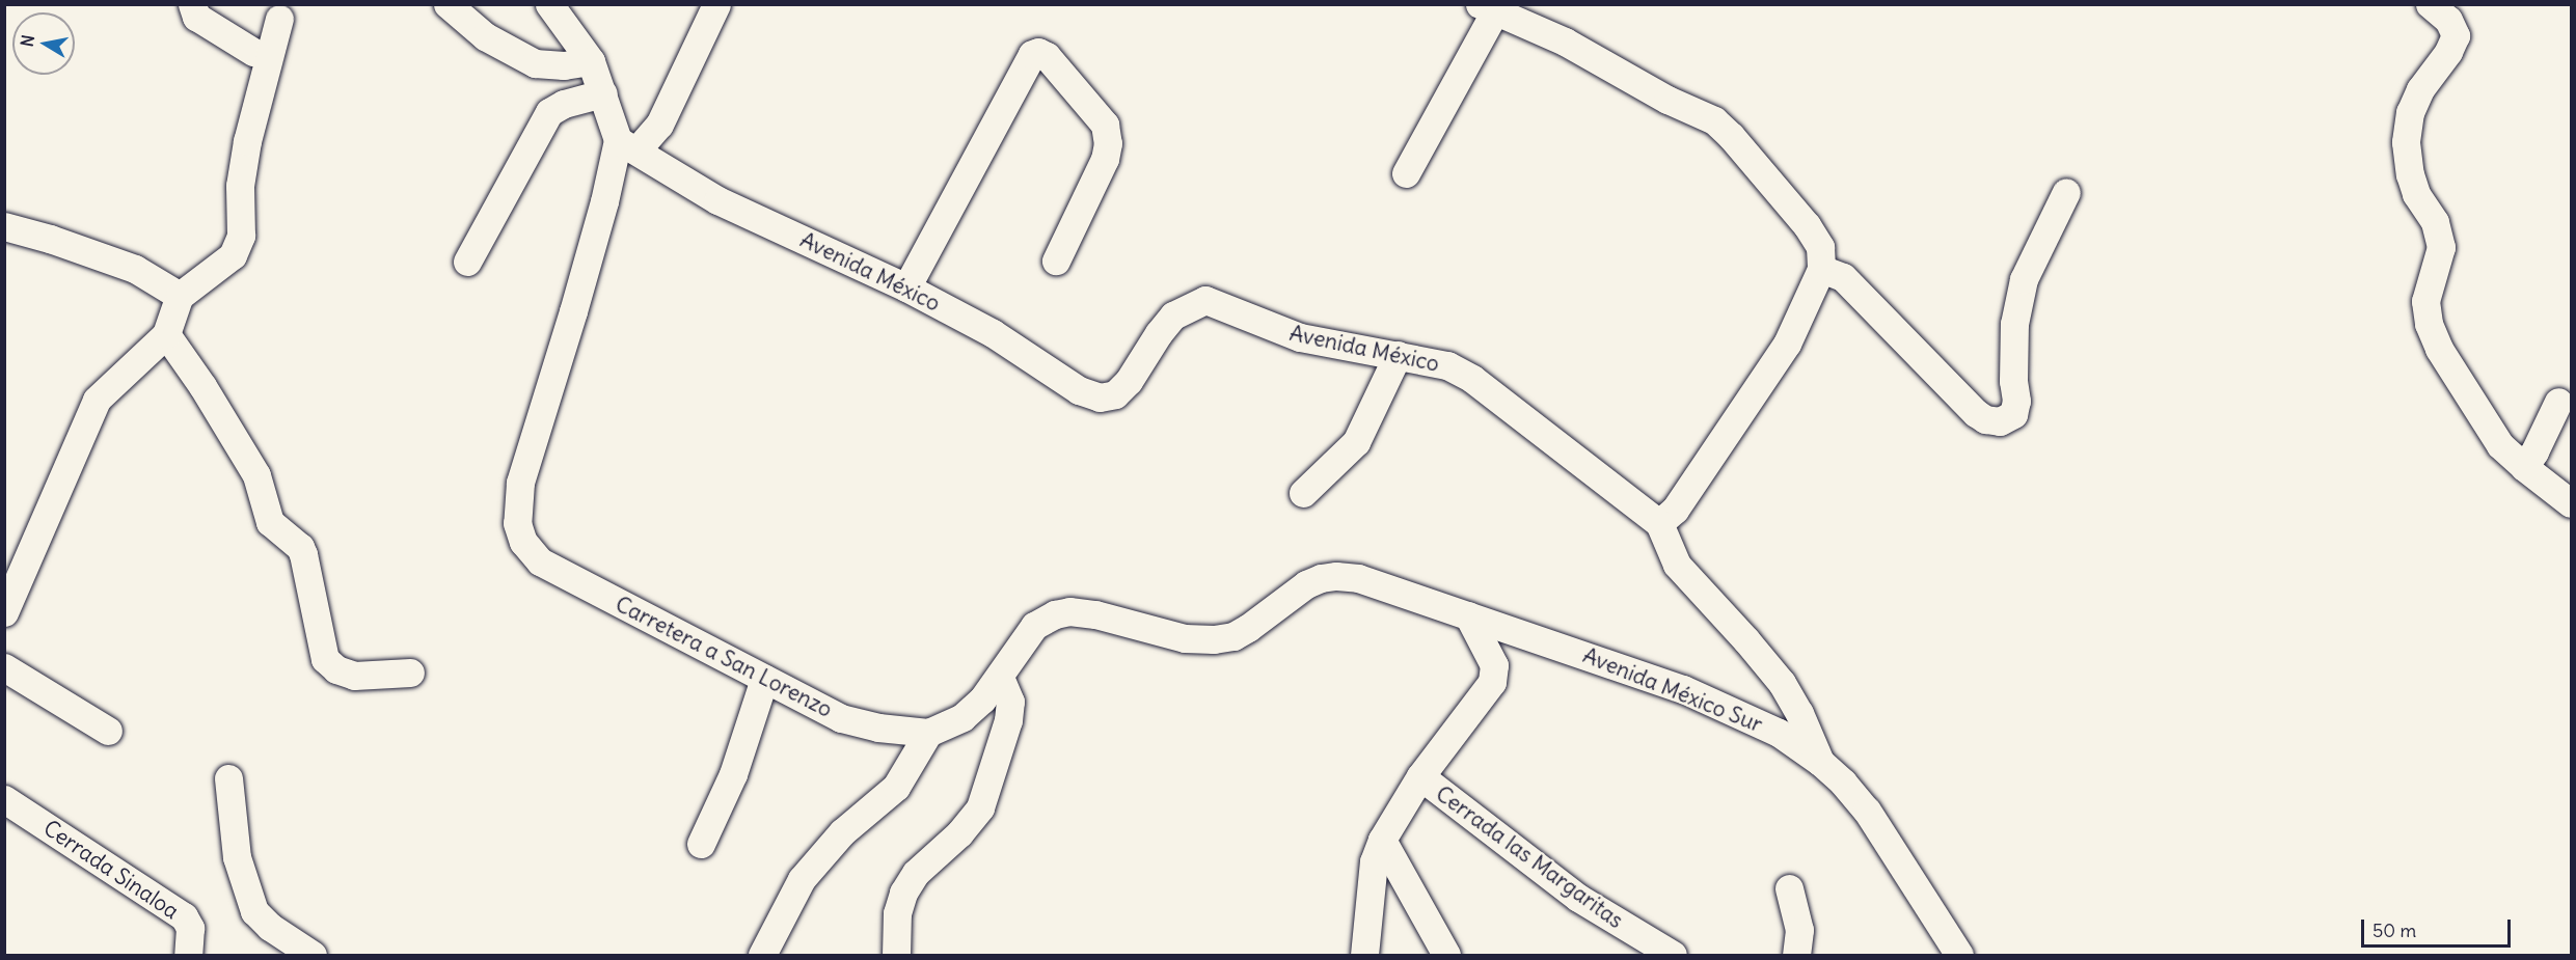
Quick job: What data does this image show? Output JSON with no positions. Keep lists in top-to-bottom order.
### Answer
{
  "streets": {
    "street": [
      "Avenida México",
      "Carretera a San Lorenzo",
      "Avenida México Sur",
      "Cerrada las Margaritas",
      "Cerrada Sinaloa"
    ]
  },
  "crossings": [
    ["Avenida México", "Carretera a San Lorenzo"]
  ],
  "scale_bar": "50 m",
  "north": "left"
}
